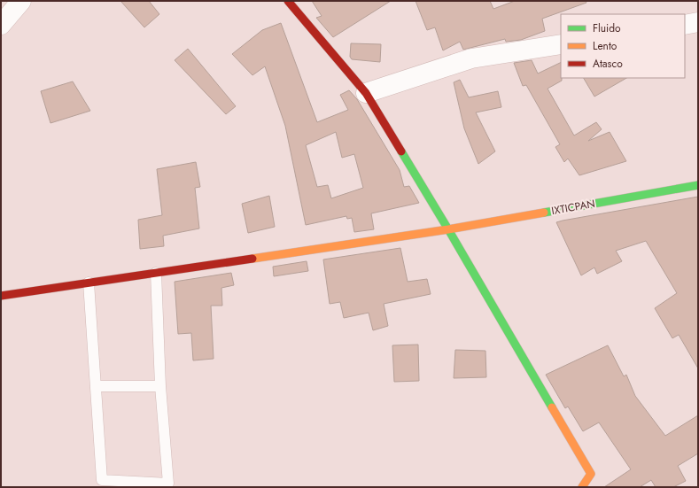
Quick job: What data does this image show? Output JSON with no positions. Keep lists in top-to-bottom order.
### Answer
{
  "streets": {
    "main road": ["IXTICPAN"]
  },
  "legend": ["Fluido", "Lento", "Atasco"]
}
